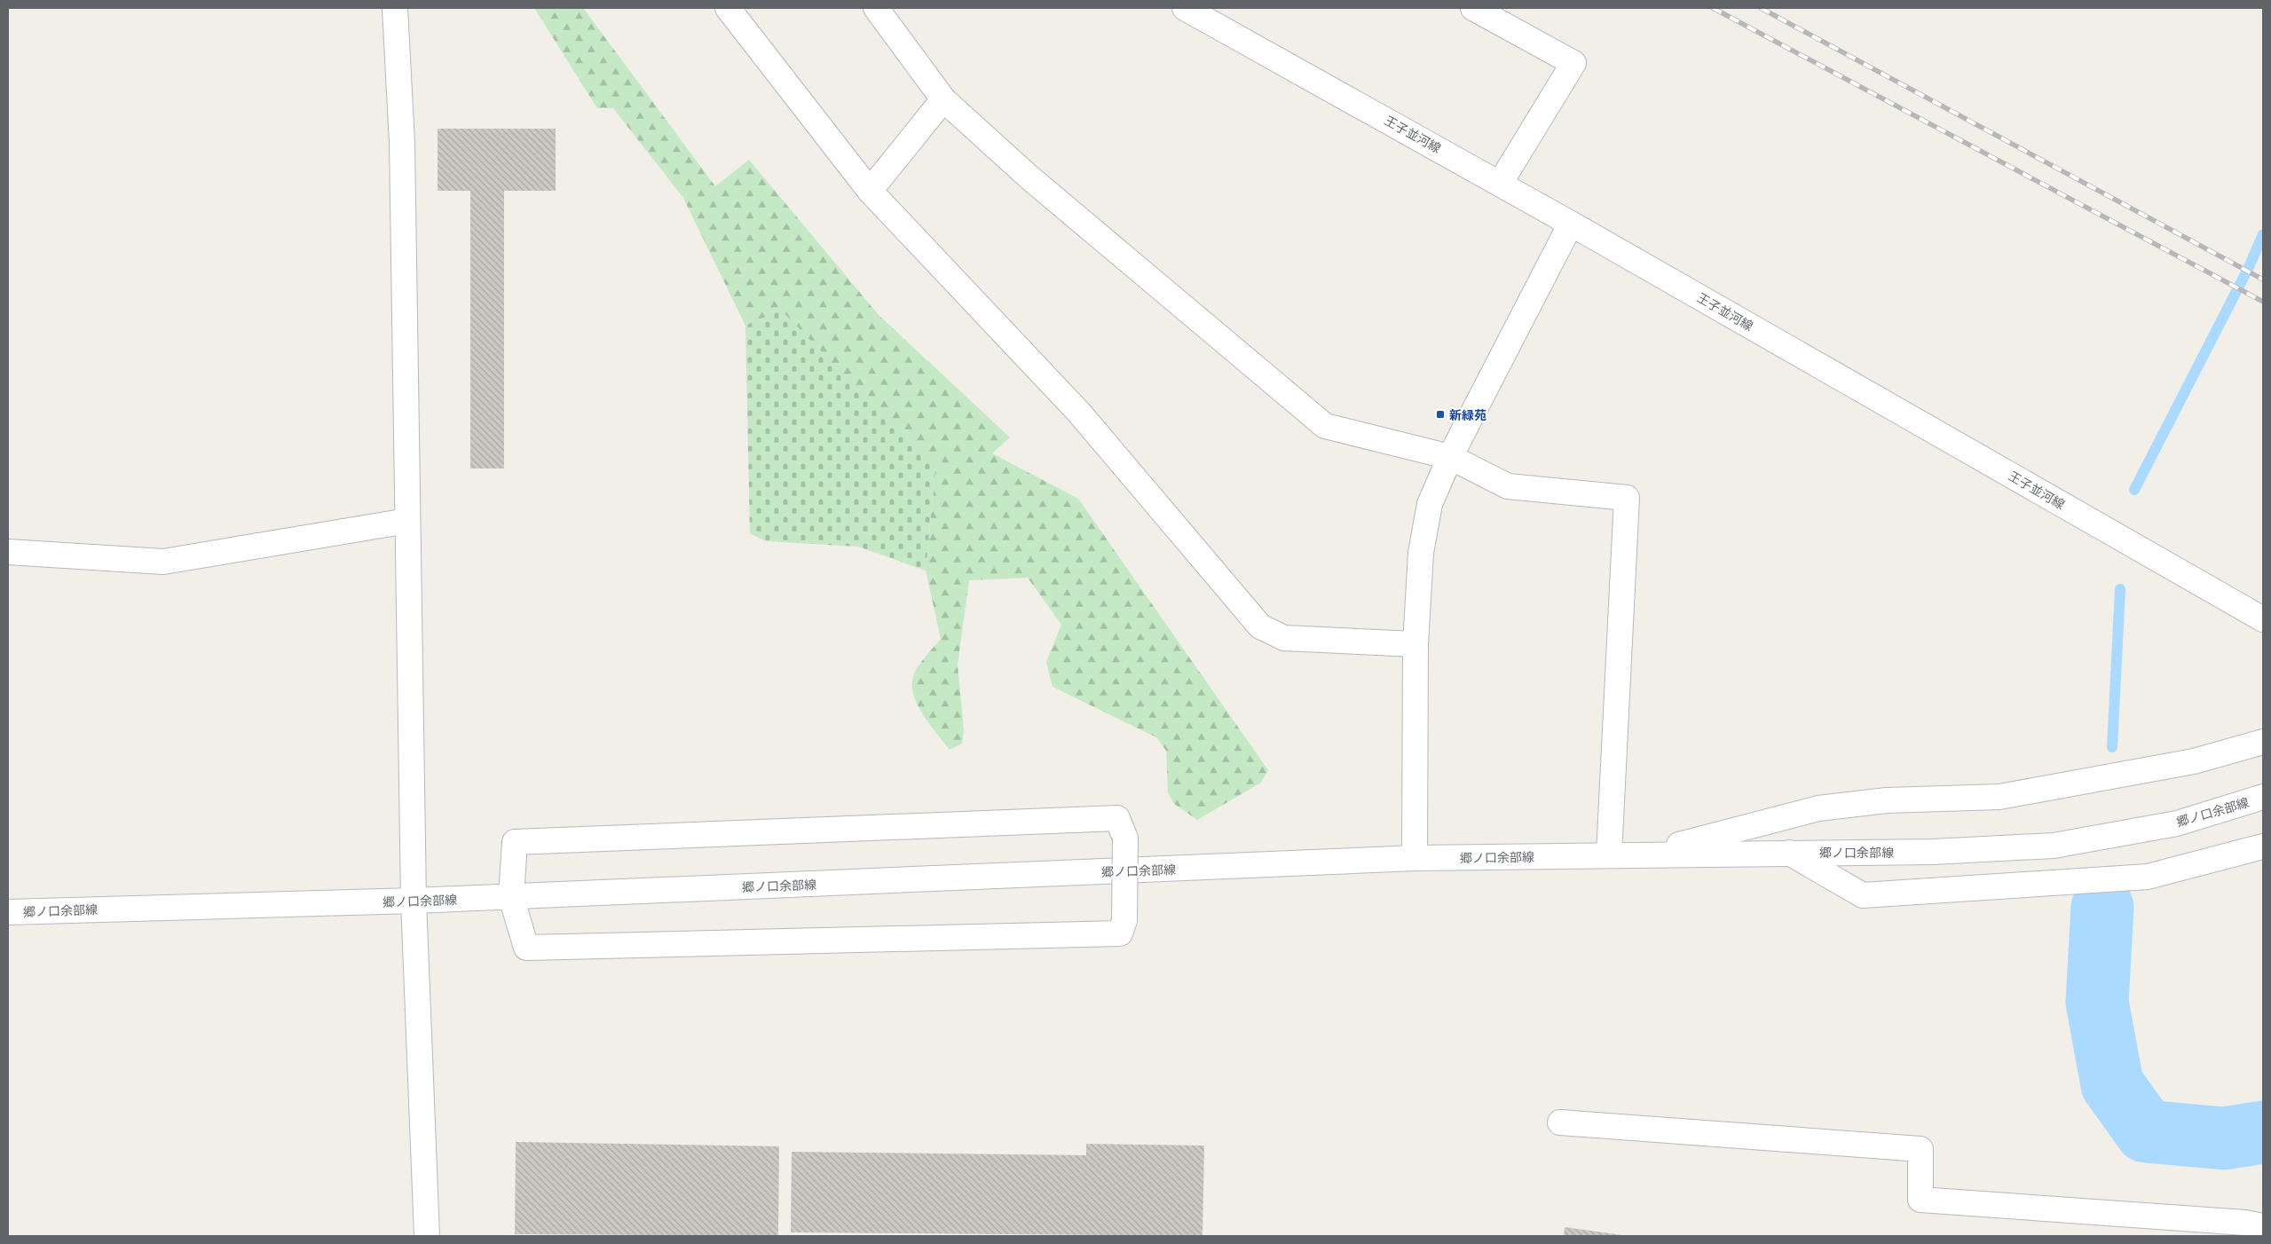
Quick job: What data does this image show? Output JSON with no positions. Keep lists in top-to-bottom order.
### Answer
{
  "streets": {
    "street": ["王子並河線", "郷ノ口余部線"]
  },
  "places": {
    "transit": ["新緑苑"]
  }
}
